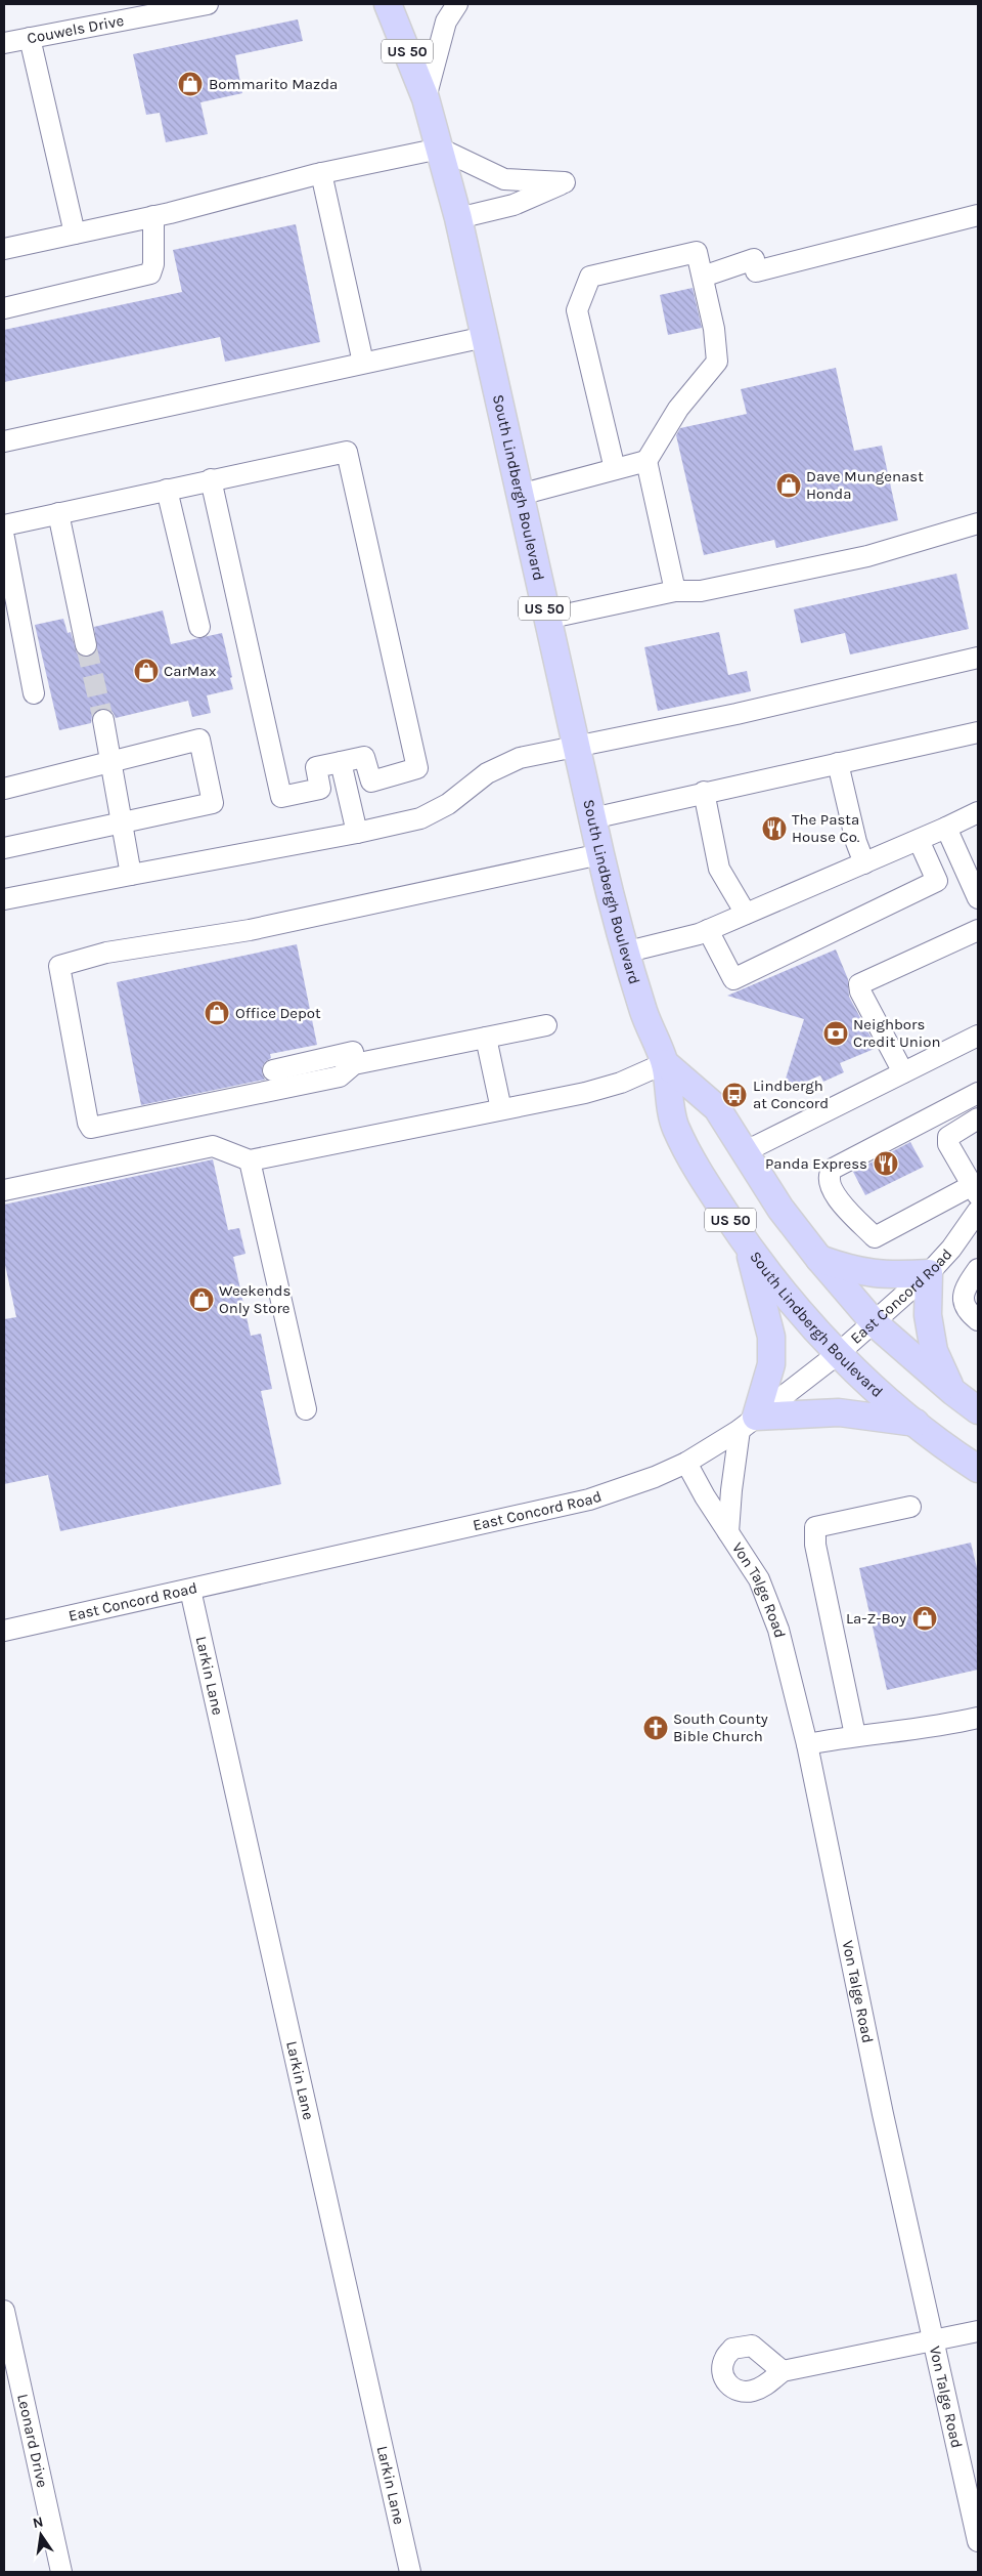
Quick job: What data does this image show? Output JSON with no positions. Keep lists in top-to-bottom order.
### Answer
{
  "streets": {
    "main road": ["US 50", "South Lindbergh Boulevard"],
    "street": [
      "Couwels Drive",
      "East Concord Road",
      "Von Talge Road",
      "Larkin Lane",
      "Leonard Drive"
    ]
  },
  "crossings": [
    ["South Lindbergh Boulevard", "East Concord Road"],
    ["East Concord Road", "Von Talge Road"],
    ["East Concord Road", "Larkin Lane"]
  ],
  "places": {
    "shop": [
      "Bommarito Mazda",
      "Dave Mungenast Honda",
      "CarMax",
      "Office Depot",
      "Weekends Only Store",
      "La-Z-Boy"
    ],
    "restaurant": ["The Pasta House Co.", "Panda Express"],
    "bank": ["Neighbors Credit Union"],
    "bus stop": ["Lindbergh at Concord"],
    "church": ["South County Bible Church"]
  },
  "north": "top"
}
